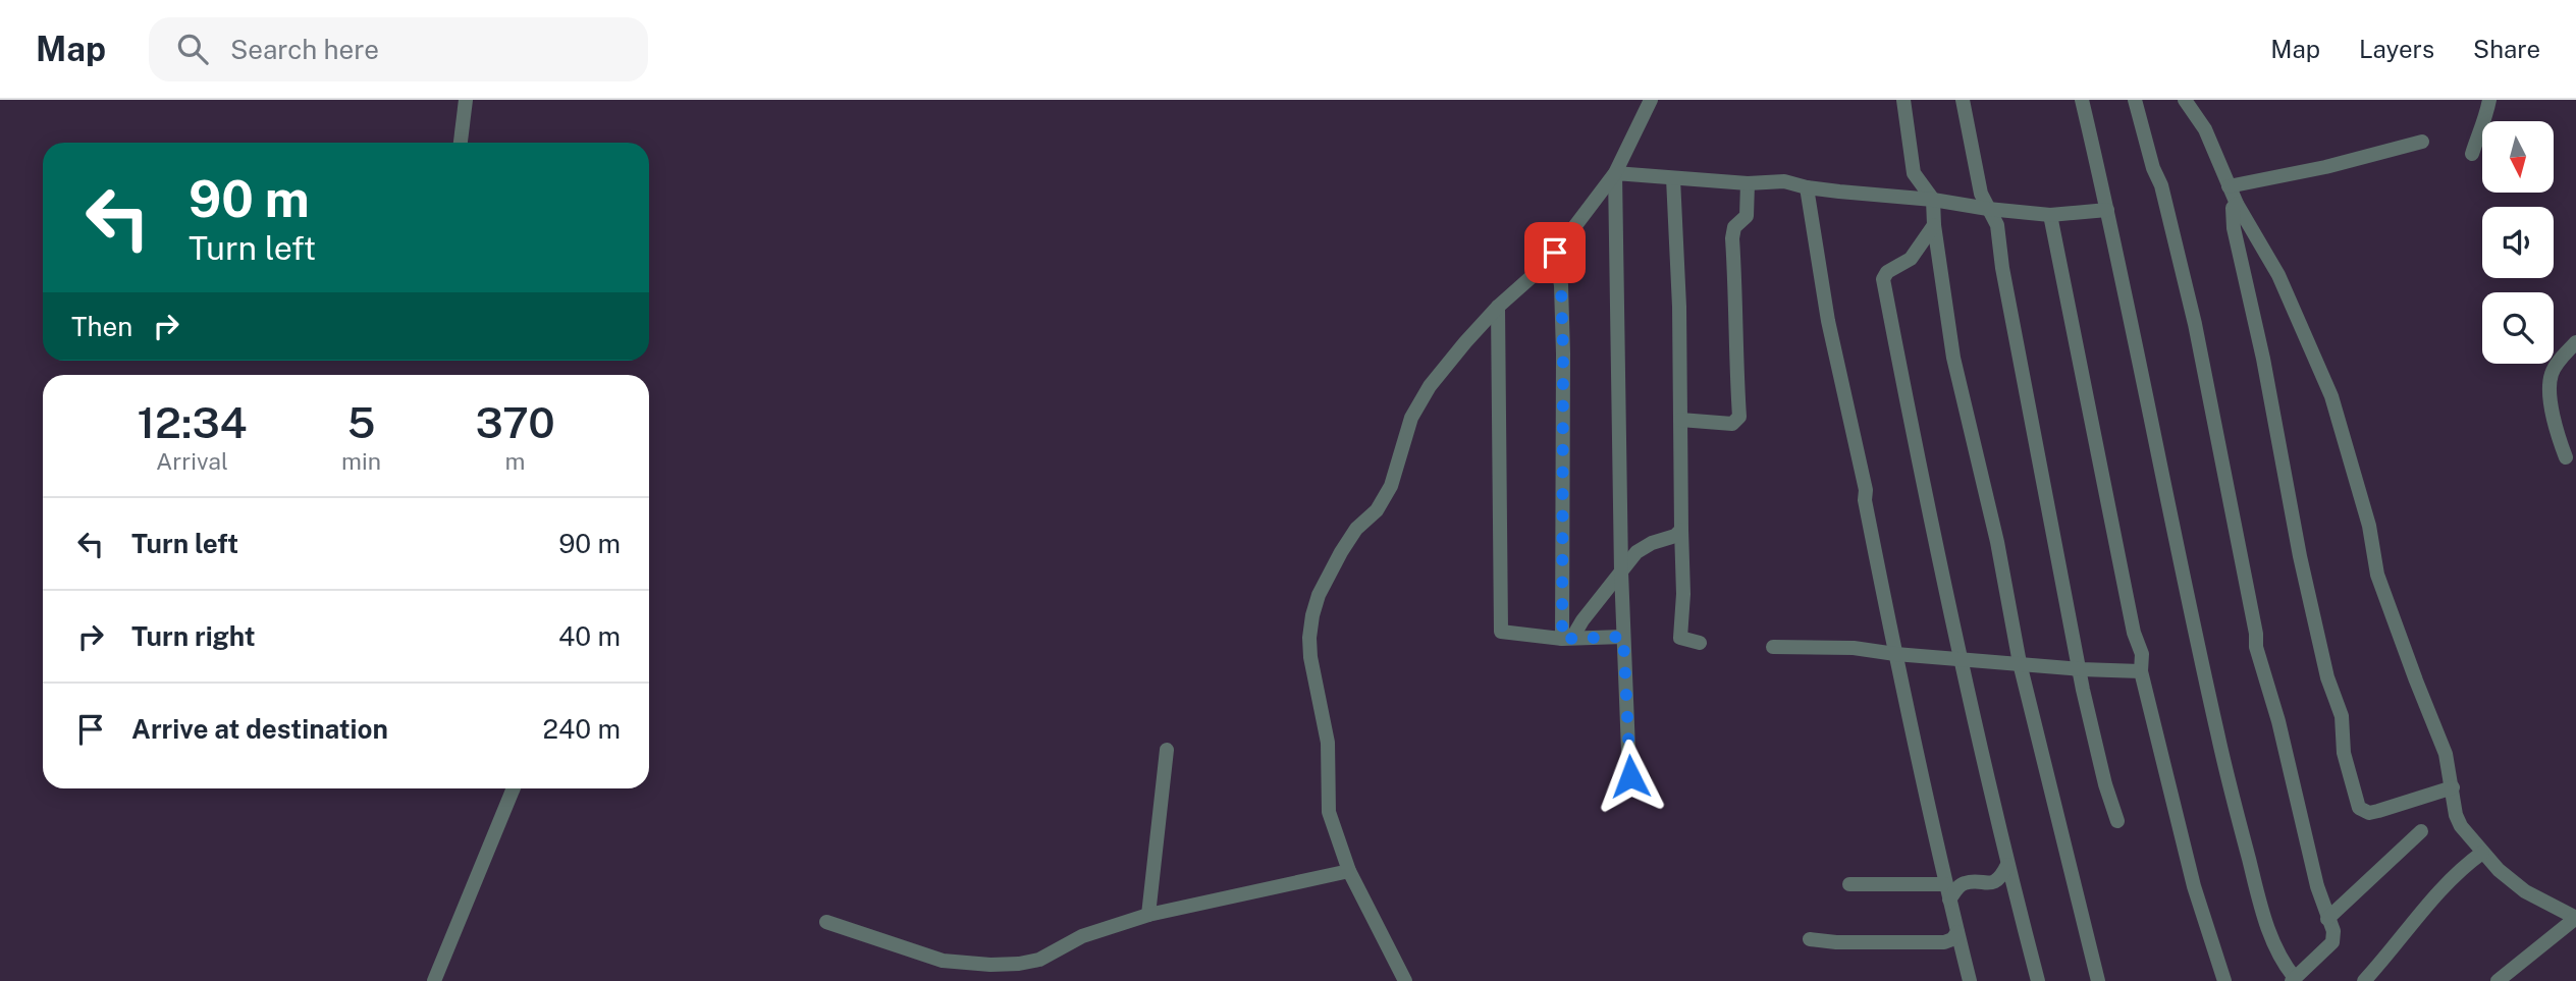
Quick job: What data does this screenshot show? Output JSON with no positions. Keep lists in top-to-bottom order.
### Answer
{
  "north": "bottom",
  "page": {
    "header": "Map",
    "search": "Search here",
    "nav": ["Map", "Layers", "Share"],
    "turn": ["90 m", "Turn left"],
    "then": "Then",
    "eta": [
      "12:34",
      "Arrival",
      "5",
      "min",
      "370",
      "m"
    ],
    "list": [
      {
        "name": "Turn left",
        "value": "90 m"
      },
      {
        "name": "Turn right",
        "value": "40 m"
      },
      {
        "name": "Arrive at destination",
        "value": "240 m"
      }
    ]
  }
}
